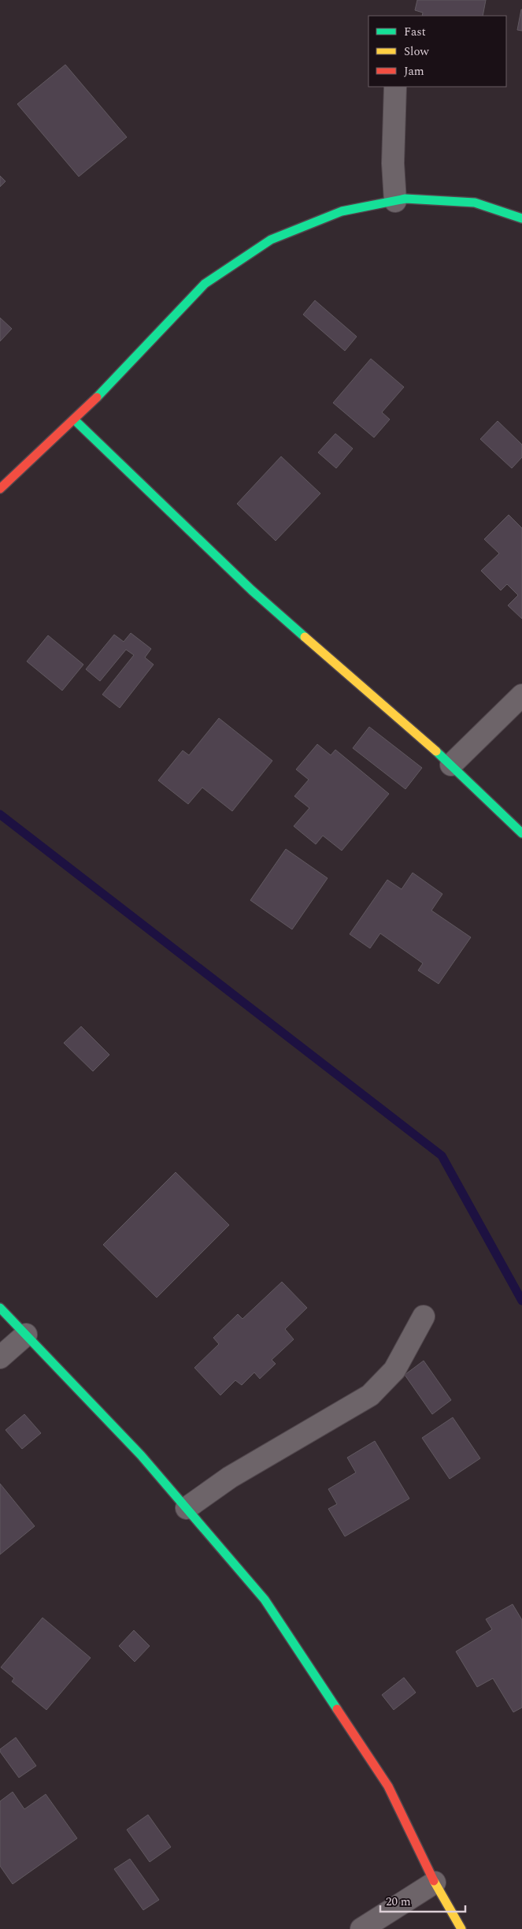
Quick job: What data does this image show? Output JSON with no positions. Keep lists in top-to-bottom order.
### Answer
{
  "legend": ["Fast", "Slow", "Jam"],
  "scale_bar": "20 m"
}
